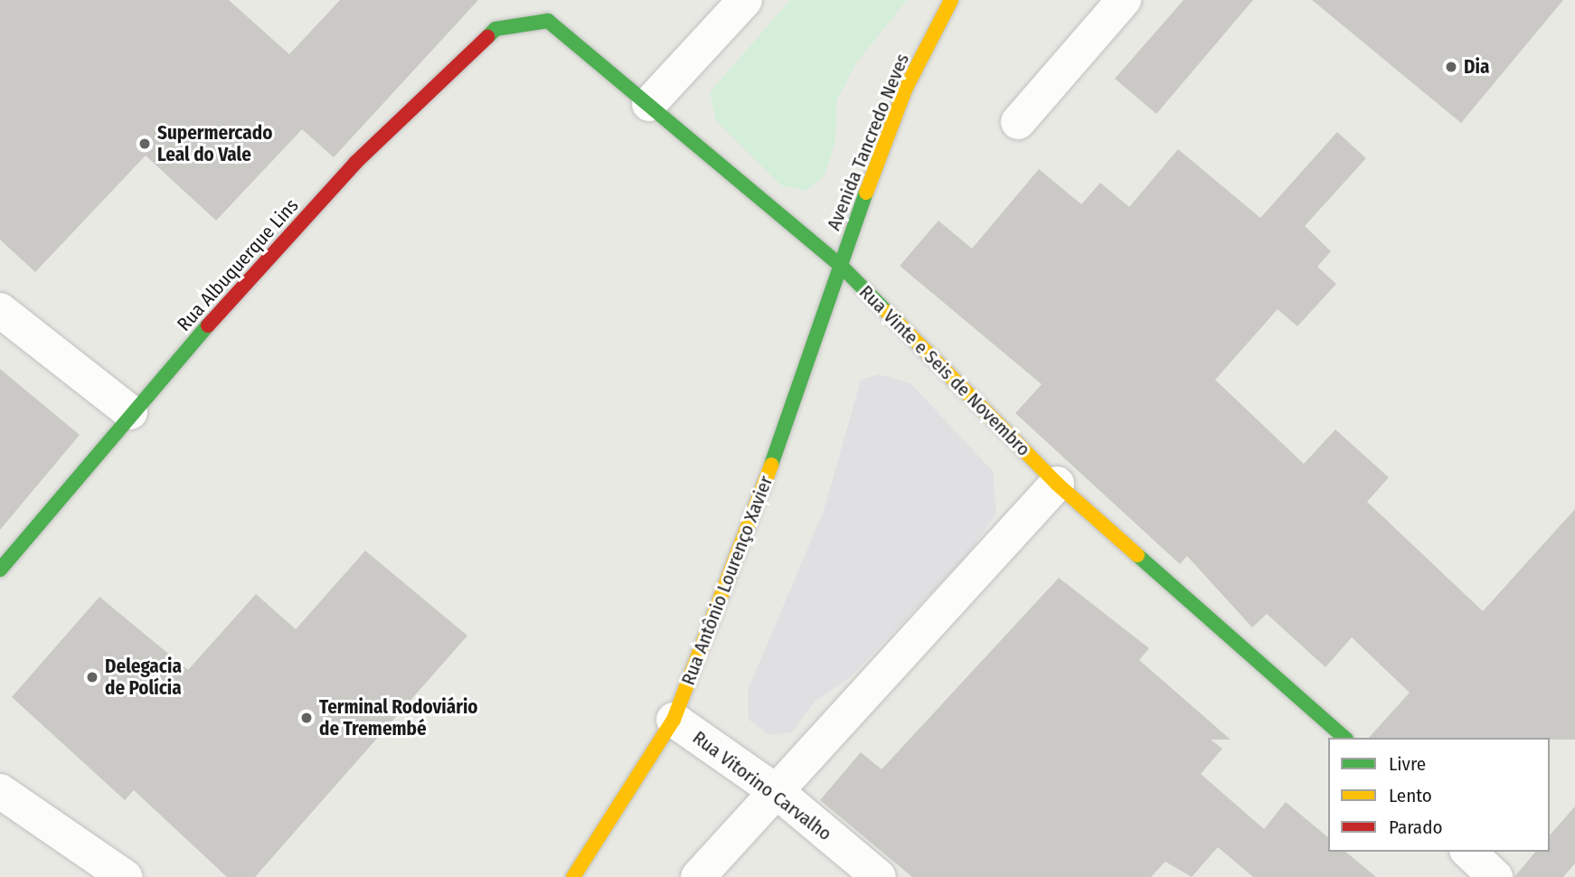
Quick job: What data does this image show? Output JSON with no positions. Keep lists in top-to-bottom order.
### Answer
{
  "streets": {
    "street": [
      "Avenida Tancredo Neves",
      "Rua Albuquerque Lins",
      "Rua Vinte e Seis de Novembro",
      "Rua Antônio Lourenço Xavier",
      "Rua Vitorino Carvalho"
    ]
  },
  "crossings": [
    ["Avenida Tancredo Neves", "Rua Vinte e Seis de Novembro"],
    ["Avenida Tancredo Neves", "Rua Antônio Lourenço Xavier"],
    ["Rua Albuquerque Lins", "Rua Vinte e Seis de Novembro"],
    ["Rua Vinte e Seis de Novembro", "Rua Antônio Lourenço Xavier"],
    ["Rua Antônio Lourenço Xavier", "Rua Vitorino Carvalho"]
  ],
  "places": [
    "Dia",
    "Supermercado Leal do Vale",
    "Delegacia de Polícia",
    "Terminal Rodoviário de Tremembé"
  ],
  "legend": ["Livre", "Lento", "Parado"]
}
